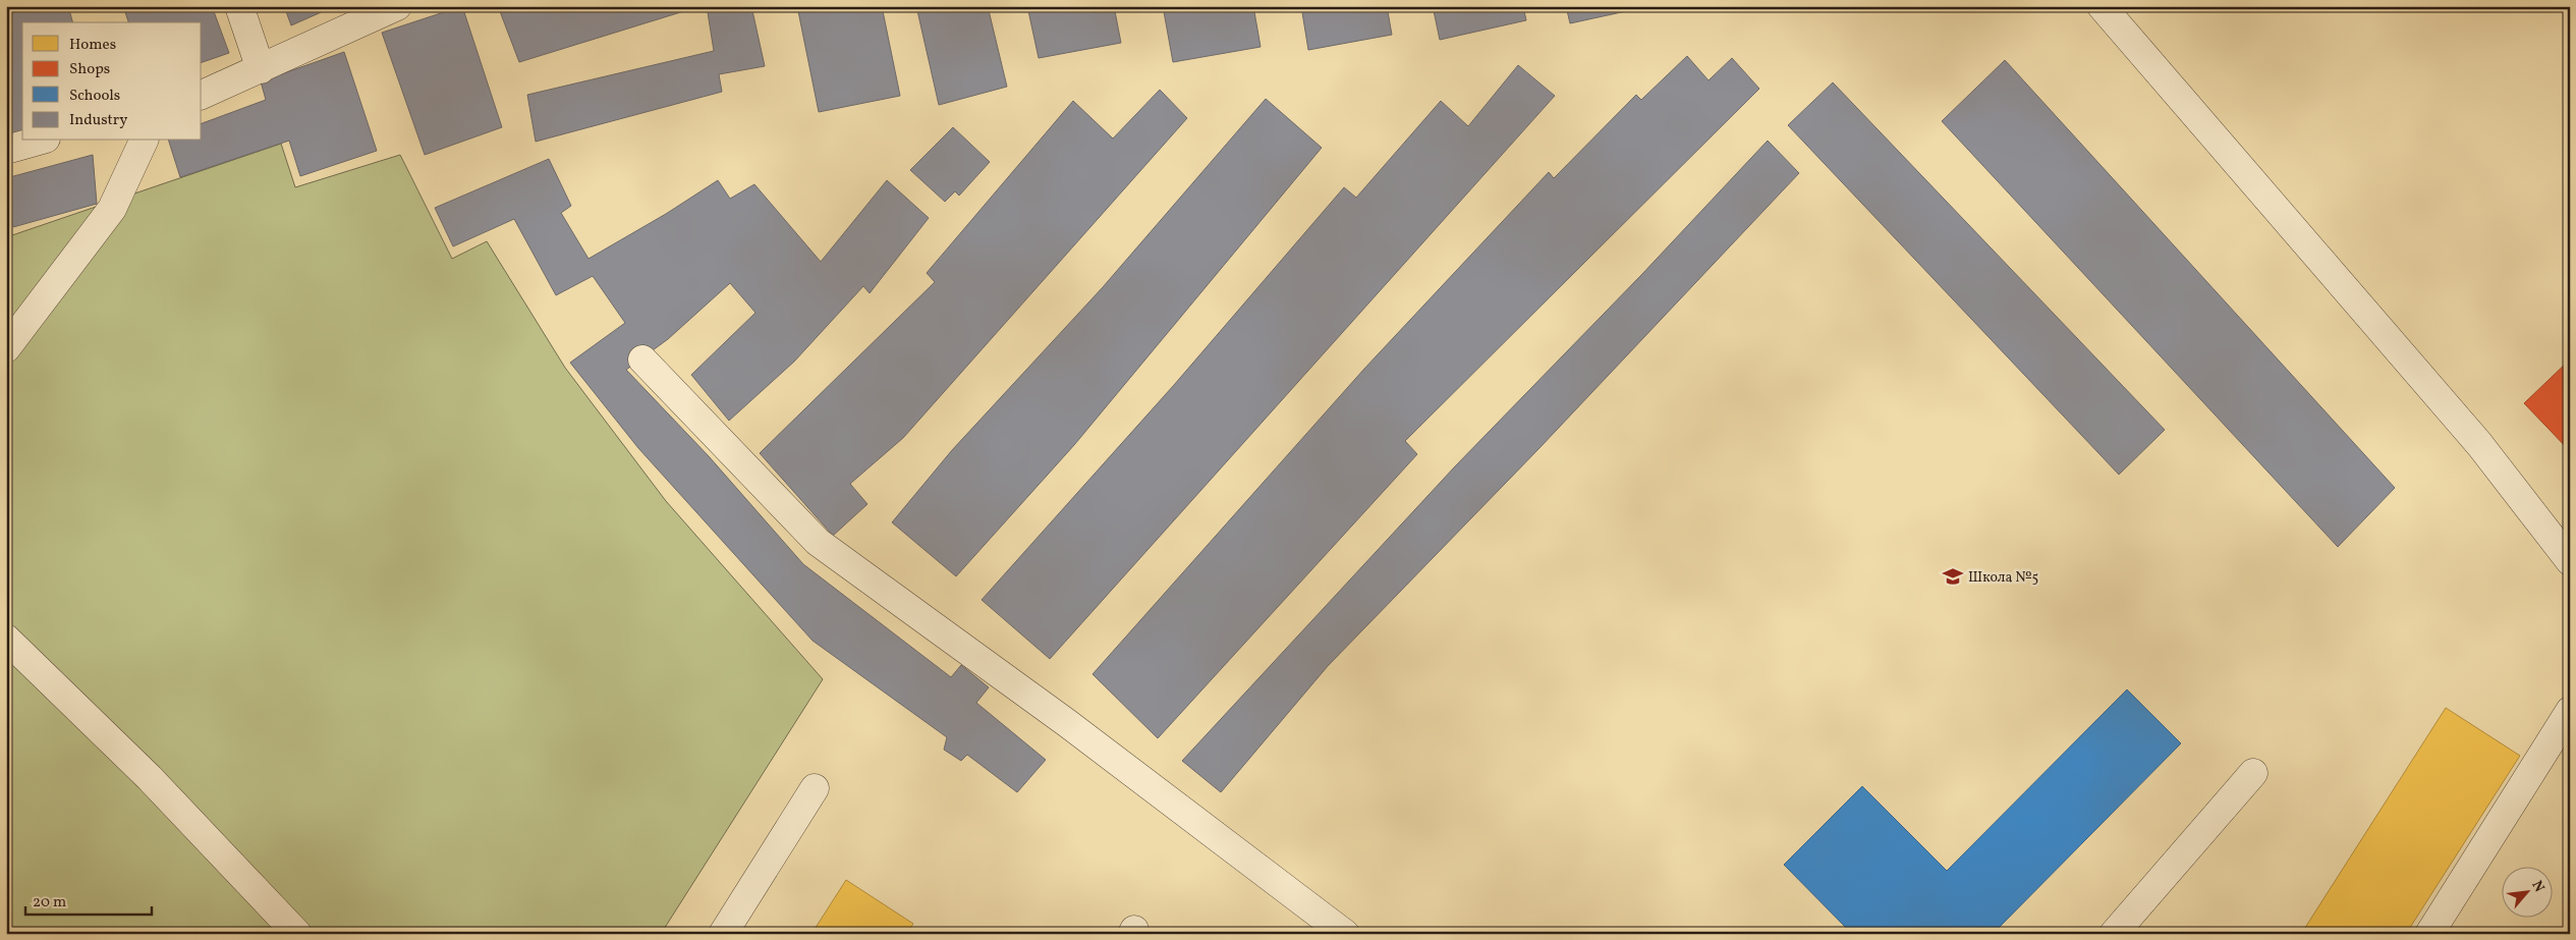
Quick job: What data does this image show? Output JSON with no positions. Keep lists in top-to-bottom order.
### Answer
{
  "places": {
    "school or university": ["Школа №5"]
  },
  "legend": [
    "Homes",
    "Shops",
    "Schools",
    "Industry"
  ],
  "scale_bar": "20 m",
  "north": "top right"
}
